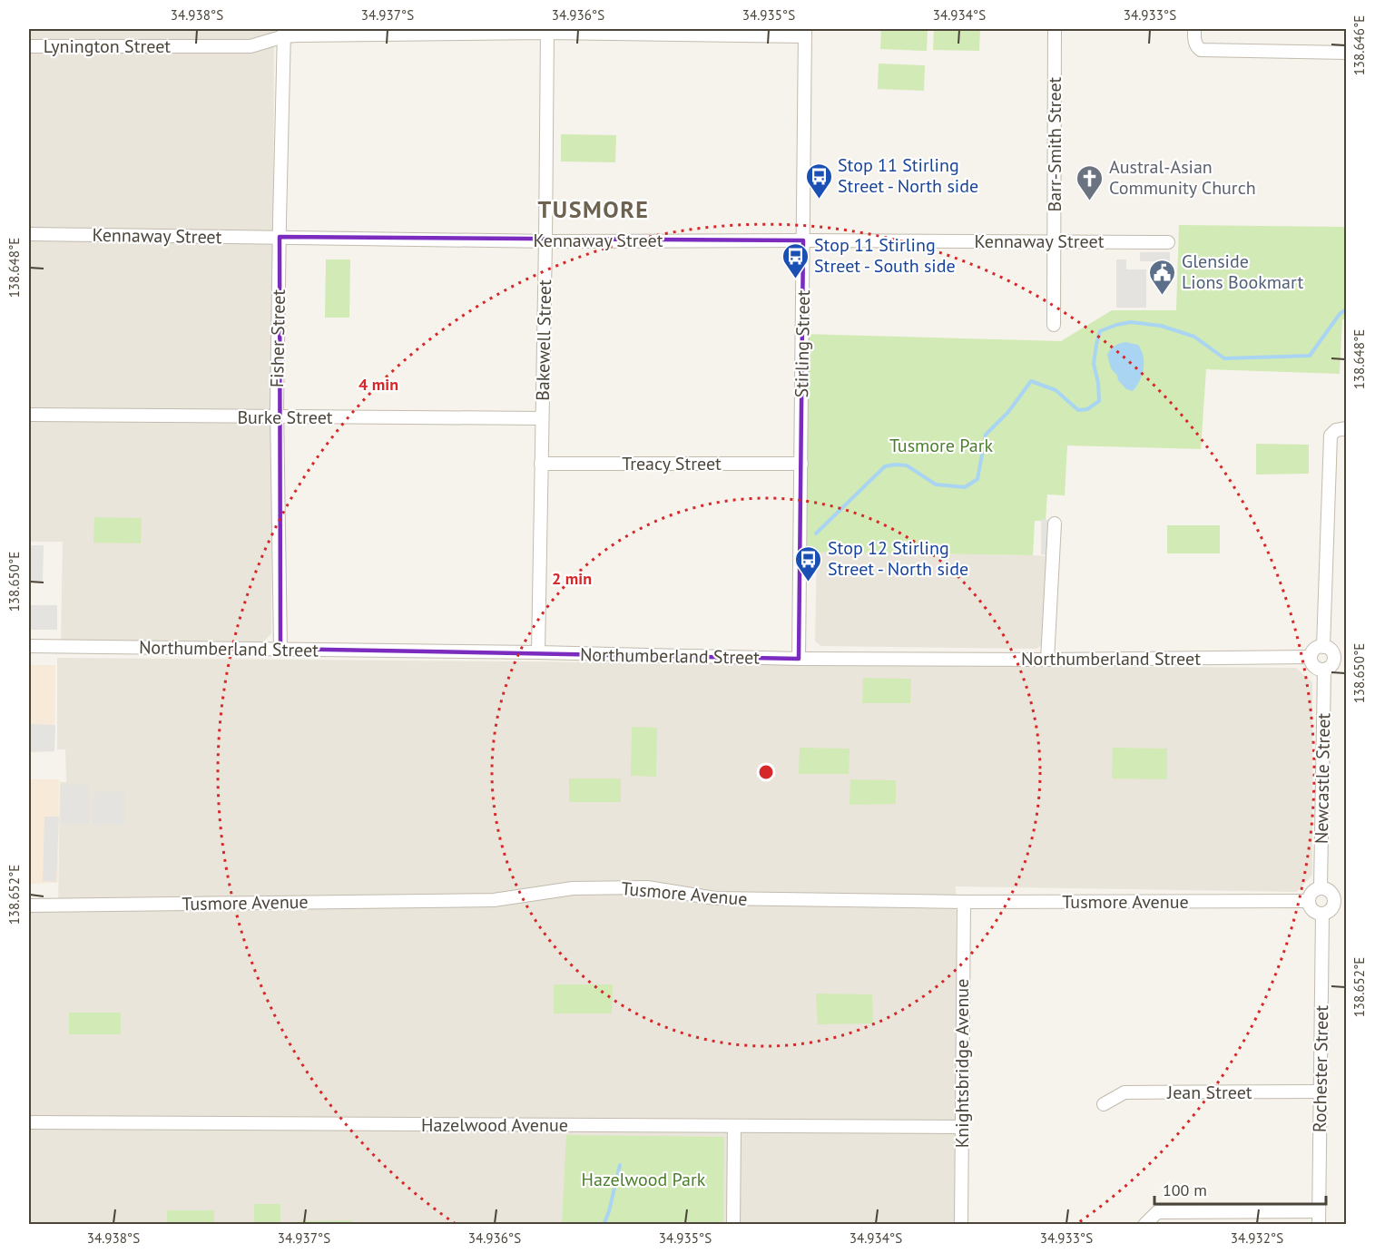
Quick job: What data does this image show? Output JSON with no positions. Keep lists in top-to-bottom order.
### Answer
{
  "streets": {
    "street": [
      "Lynington Street",
      "Barr-Smith Street",
      "Kennaway Street",
      "Fisher Street",
      "Bakewell Street",
      "Stirling Street",
      "Burke Street",
      "Treacy Street",
      "Northumberland Street",
      "Newcastle Street",
      "Tusmore Avenue",
      "Knightsbridge Avenue",
      "Rochester Street",
      "Jean Street",
      "Hazelwood Avenue"
    ]
  },
  "crossings": [
    ["Lynington Street", "Fisher Street"],
    ["Lynington Street", "Bakewell Street"],
    ["Lynington Street", "Stirling Street"],
    ["Barr-Smith Street", "Kennaway Street"],
    ["Kennaway Street", "Fisher Street"],
    ["Kennaway Street", "Bakewell Street"],
    ["Kennaway Street", "Stirling Street"],
    ["Fisher Street", "Burke Street"],
    ["Fisher Street", "Northumberland Street"],
    ["Bakewell Street", "Burke Street"],
    ["Bakewell Street", "Treacy Street"],
    ["Bakewell Street", "Northumberland Street"],
    ["Stirling Street", "Treacy Street"],
    ["Stirling Street", "Northumberland Street"],
    ["Northumberland Street", "Newcastle Street"],
    ["Tusmore Avenue", "Knightsbridge Avenue"],
    ["Knightsbridge Avenue", "Hazelwood Avenue"],
    ["Rochester Street", "Jean Street"]
  ],
  "districts": ["TUSMORE"],
  "parks": ["Tusmore Park", "Hazelwood Park"],
  "places": {
    "bus stop": ["Stop 11 Stirling Street - North side", "Stop 11 Stirling Street - South side", "Stop 12 Stirling Street - North side"],
    "church": ["Austral-Asian Community Church"],
    "public building": ["Glenside Lions Bookmart"]
  },
  "scale_bar": "100 m",
  "coordinates": [
    "34.938°S",
    "34.937°S",
    "34.936°S",
    "34.935°S",
    "34.934°S",
    "34.933°S",
    "138.646°E",
    "138.648°E",
    "138.650°E",
    "138.652°E",
    "34.932°S"
  ],
  "rings": ["4 min", "2 min"]
}
